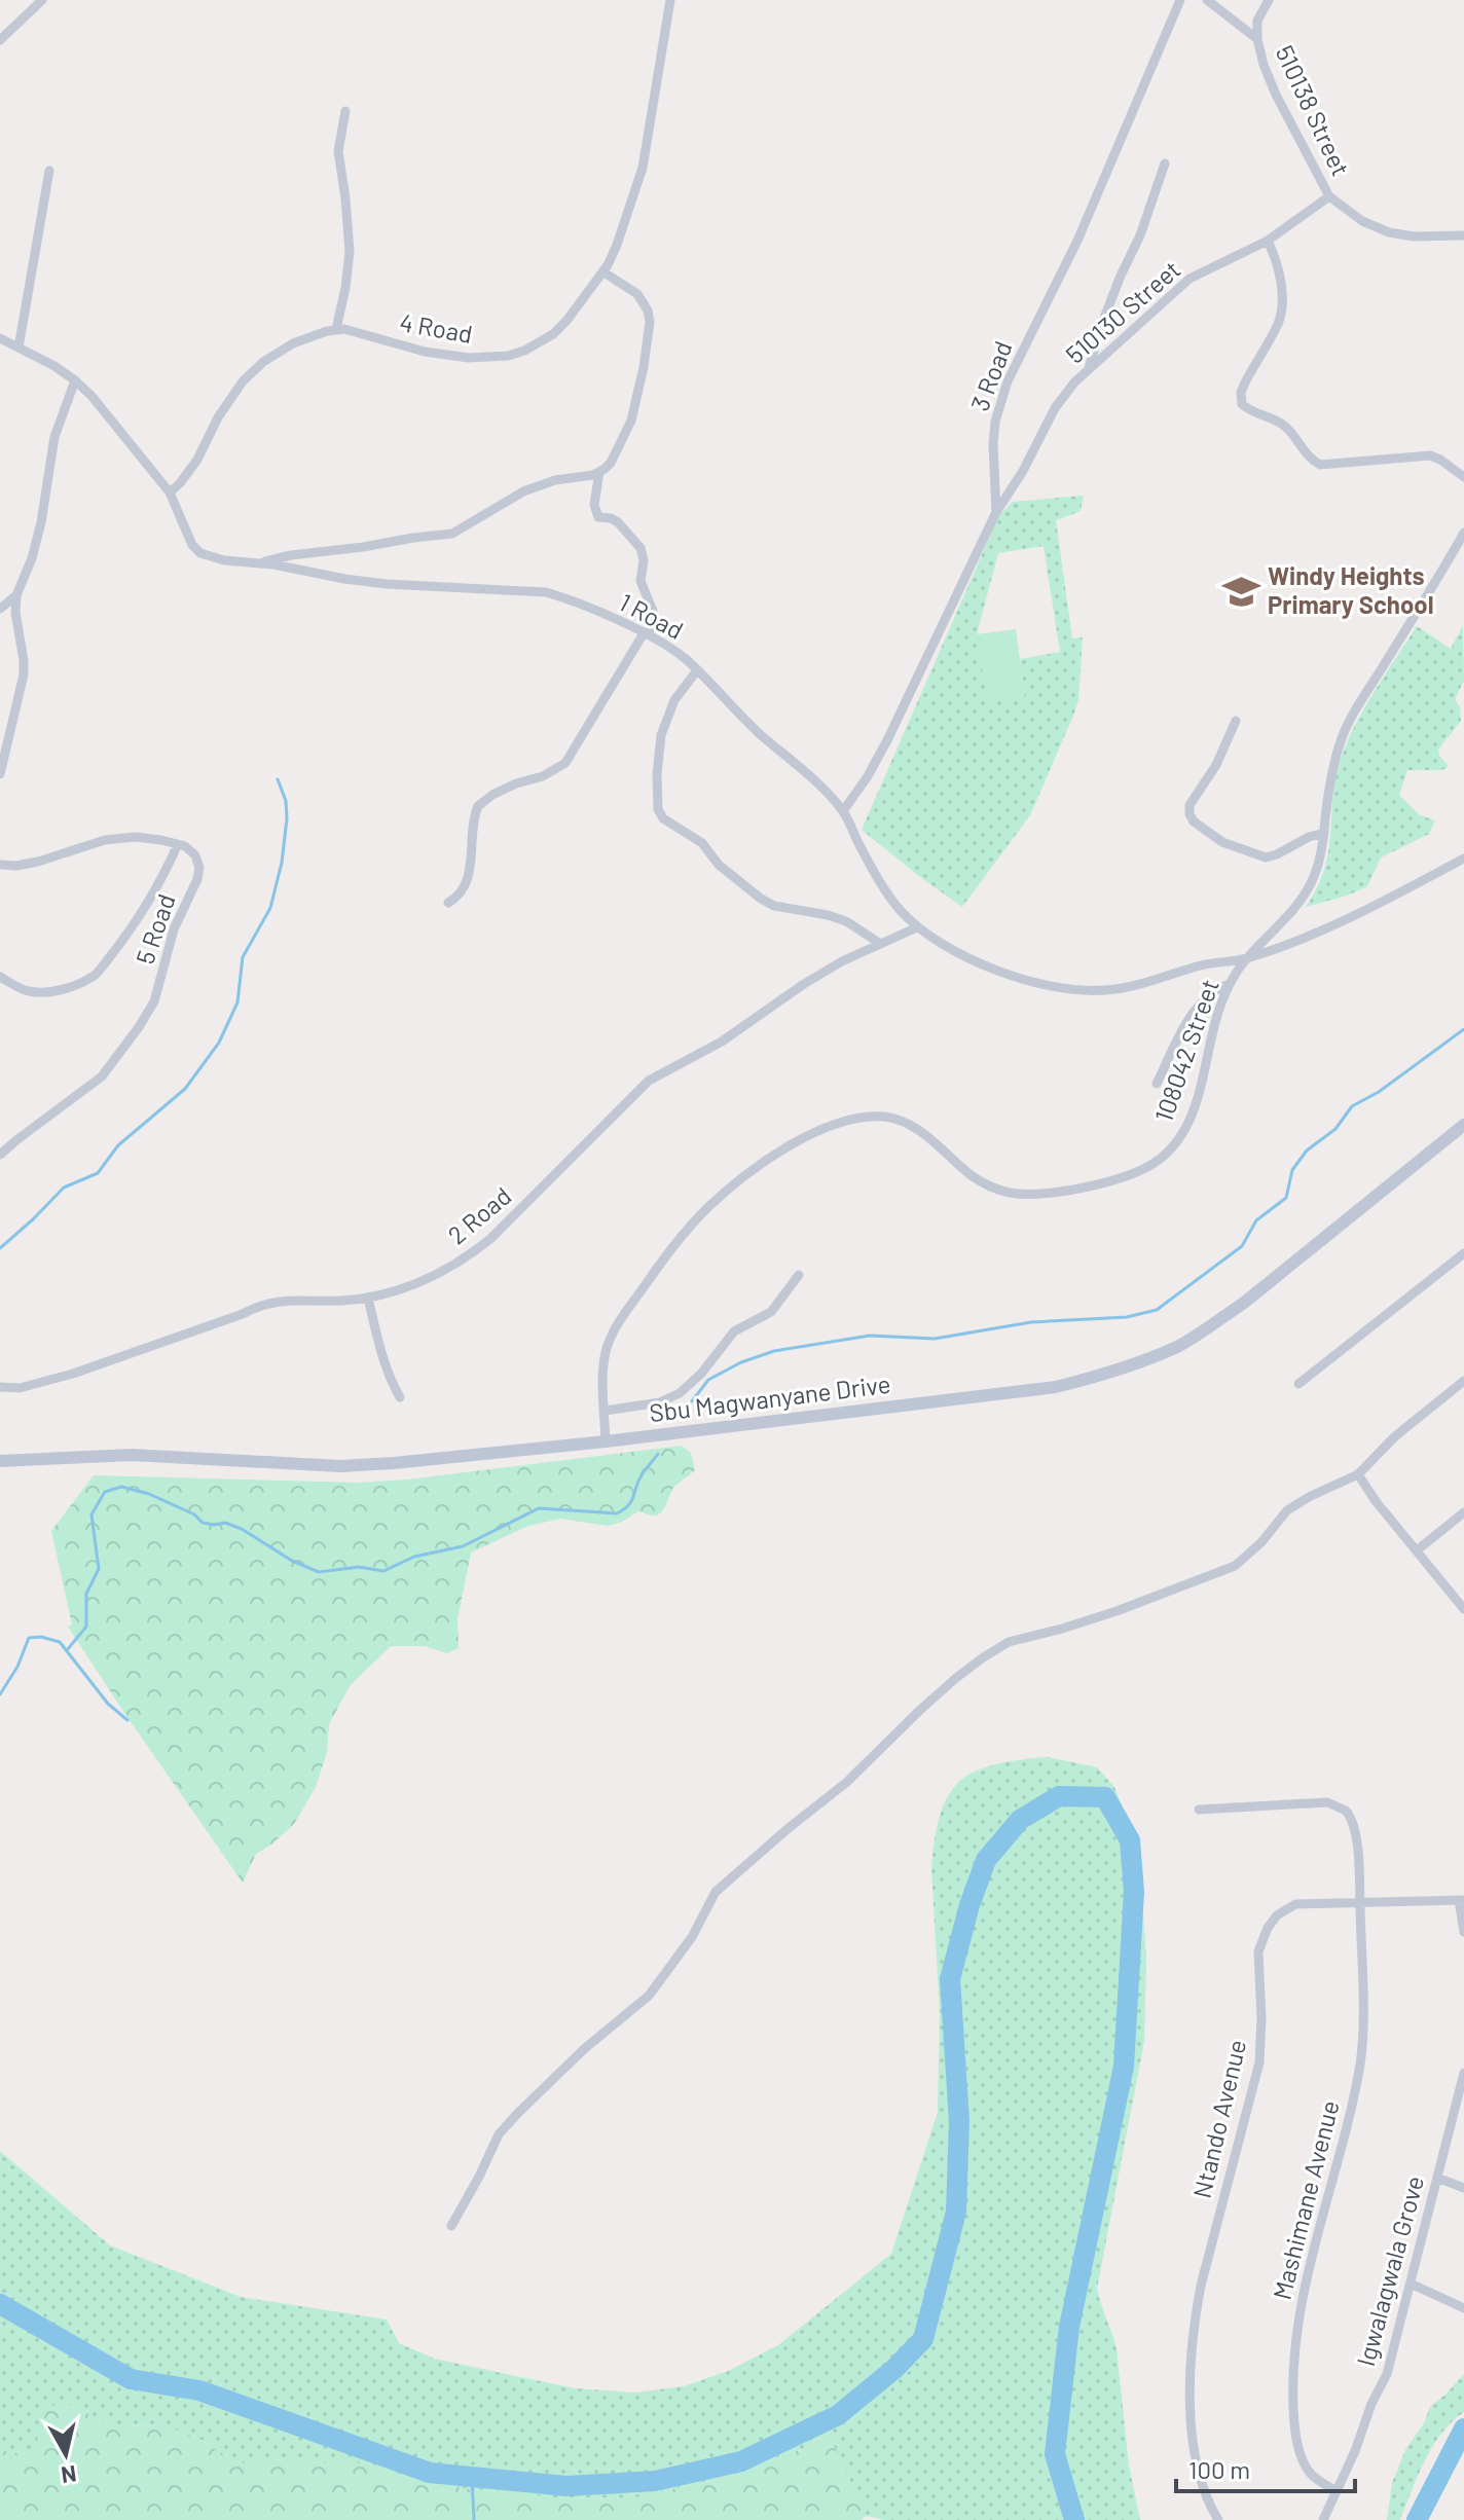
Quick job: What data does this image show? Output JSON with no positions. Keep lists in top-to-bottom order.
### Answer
{
  "streets": {
    "main road": ["Sbu Magwanyane Drive"],
    "street": [
      "510138 Street",
      "510130 Street",
      "4 Road",
      "3 Road",
      "1 Road",
      "5 Road",
      "108042 Street",
      "2 Road",
      "Ntando Avenue",
      "Mashimane Avenue",
      "Igwalagwala Grove"
    ]
  },
  "crossings": [
    ["510138 Street", "510130 Street"],
    ["510130 Street", "3 Road"],
    ["4 Road", "1 Road"],
    ["3 Road", "1 Road"],
    ["1 Road", "108042 Street"],
    ["1 Road", "2 Road"],
    ["108042 Street", "Sbu Magwanyane Drive"],
    ["Ntando Avenue", "Mashimane Avenue"],
    ["Mashimane Avenue", "Igwalagwala Grove"]
  ],
  "places": {
    "school or university": ["Windy Heights Primary School"]
  },
  "scale_bar": "100 m",
  "north": "bottom"
}
